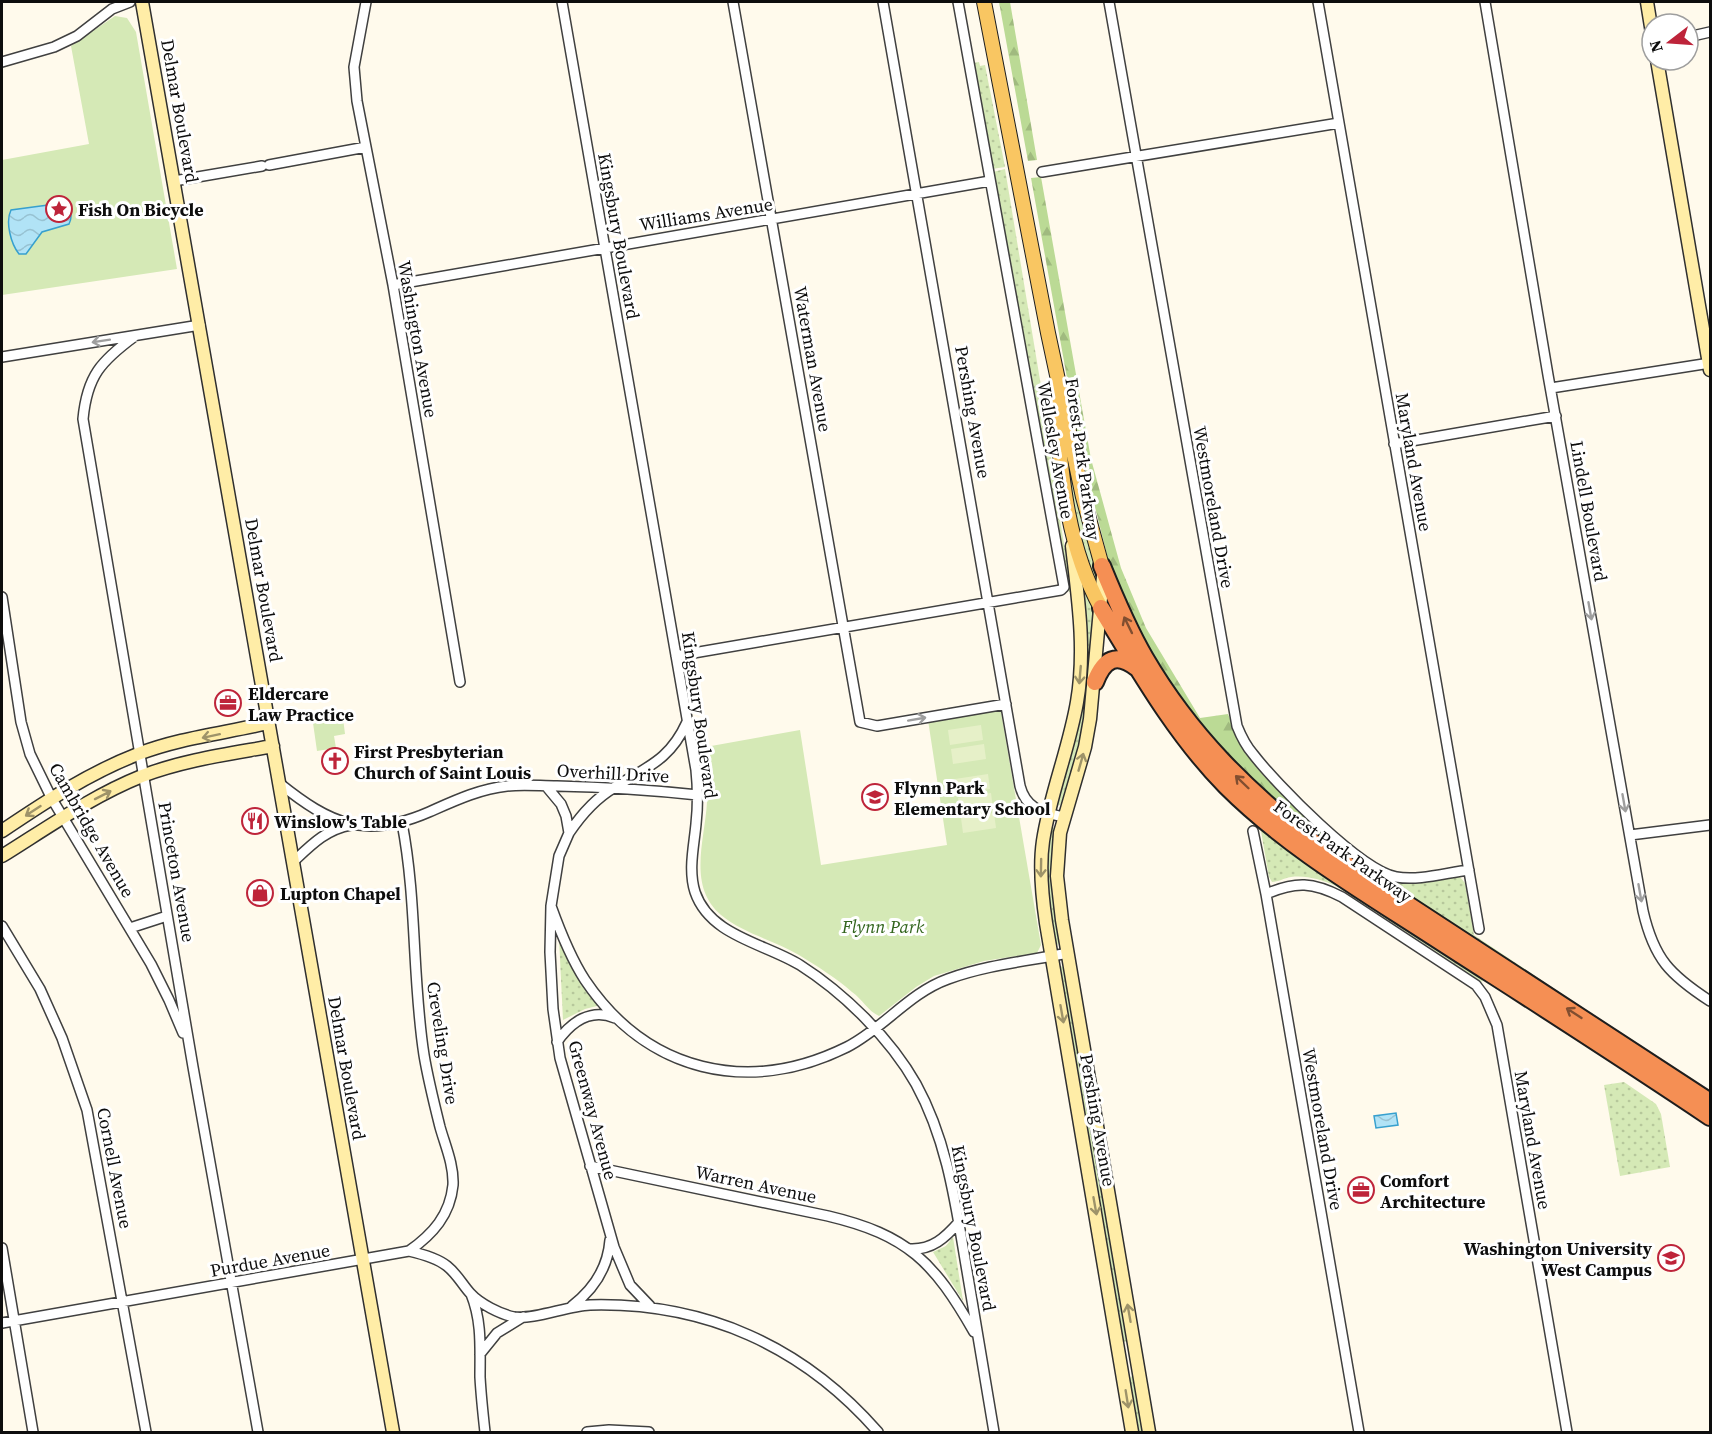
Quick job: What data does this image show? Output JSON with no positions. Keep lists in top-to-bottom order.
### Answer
{
  "streets": {
    "highway": ["Forest Park Parkway"],
    "main road": ["Delmar Boulevard", "Pershing Avenue"],
    "street": [
      "Williams Avenue",
      "Kingsbury Boulevard",
      "Washington Avenue",
      "Waterman Avenue",
      "Wellesley Avenue",
      "Maryland Avenue",
      "Westmoreland Drive",
      "Lindell Boulevard",
      "Overhill Drive",
      "Cambridge Avenue",
      "Princeton Avenue",
      "Creveling Drive",
      "Greenway Avenue",
      "Cornell Avenue",
      "Warren Avenue",
      "Purdue Avenue"
    ]
  },
  "crossings": [
    ["Delmar Boulevard", "Overhill Drive"],
    ["Delmar Boulevard", "Purdue Avenue"],
    ["Williams Avenue", "Kingsbury Boulevard"],
    ["Williams Avenue", "Washington Avenue"],
    ["Williams Avenue", "Waterman Avenue"],
    ["Williams Avenue", "Pershing Avenue"],
    ["Williams Avenue", "Wellesley Avenue"],
    ["Kingsbury Boulevard", "Wellesley Avenue"],
    ["Kingsbury Boulevard", "Overhill Drive"],
    ["Kingsbury Boulevard", "Greenway Avenue"],
    ["Kingsbury Boulevard", "Warren Avenue"],
    ["Waterman Avenue", "Pershing Avenue"],
    ["Waterman Avenue", "Wellesley Avenue"],
    ["Pershing Avenue", "Wellesley Avenue"],
    ["Pershing Avenue", "Forest Park Parkway"],
    ["Maryland Avenue", "Westmoreland Drive"],
    ["Overhill Drive", "Creveling Drive"],
    ["Overhill Drive", "Greenway Avenue"],
    ["Cambridge Avenue", "Princeton Avenue"],
    ["Princeton Avenue", "Purdue Avenue"],
    ["Creveling Drive", "Purdue Avenue"],
    ["Greenway Avenue", "Warren Avenue"],
    ["Cornell Avenue", "Purdue Avenue"]
  ],
  "one_way": ["Lindell Boulevard"],
  "parks": ["Flynn Park"],
  "places": {
    "place": ["Fish On Bicycle"],
    "office": ["Eldercare Law Practice", "Comfort Architecture"],
    "church": ["First Presbyterian Church of Saint Louis"],
    "school or university": ["Flynn Park Elementary School", "Washington University West Campus"],
    "restaurant": ["Winslow's Table"],
    "shop": ["Lupton Chapel"]
  },
  "north": "left"
}
